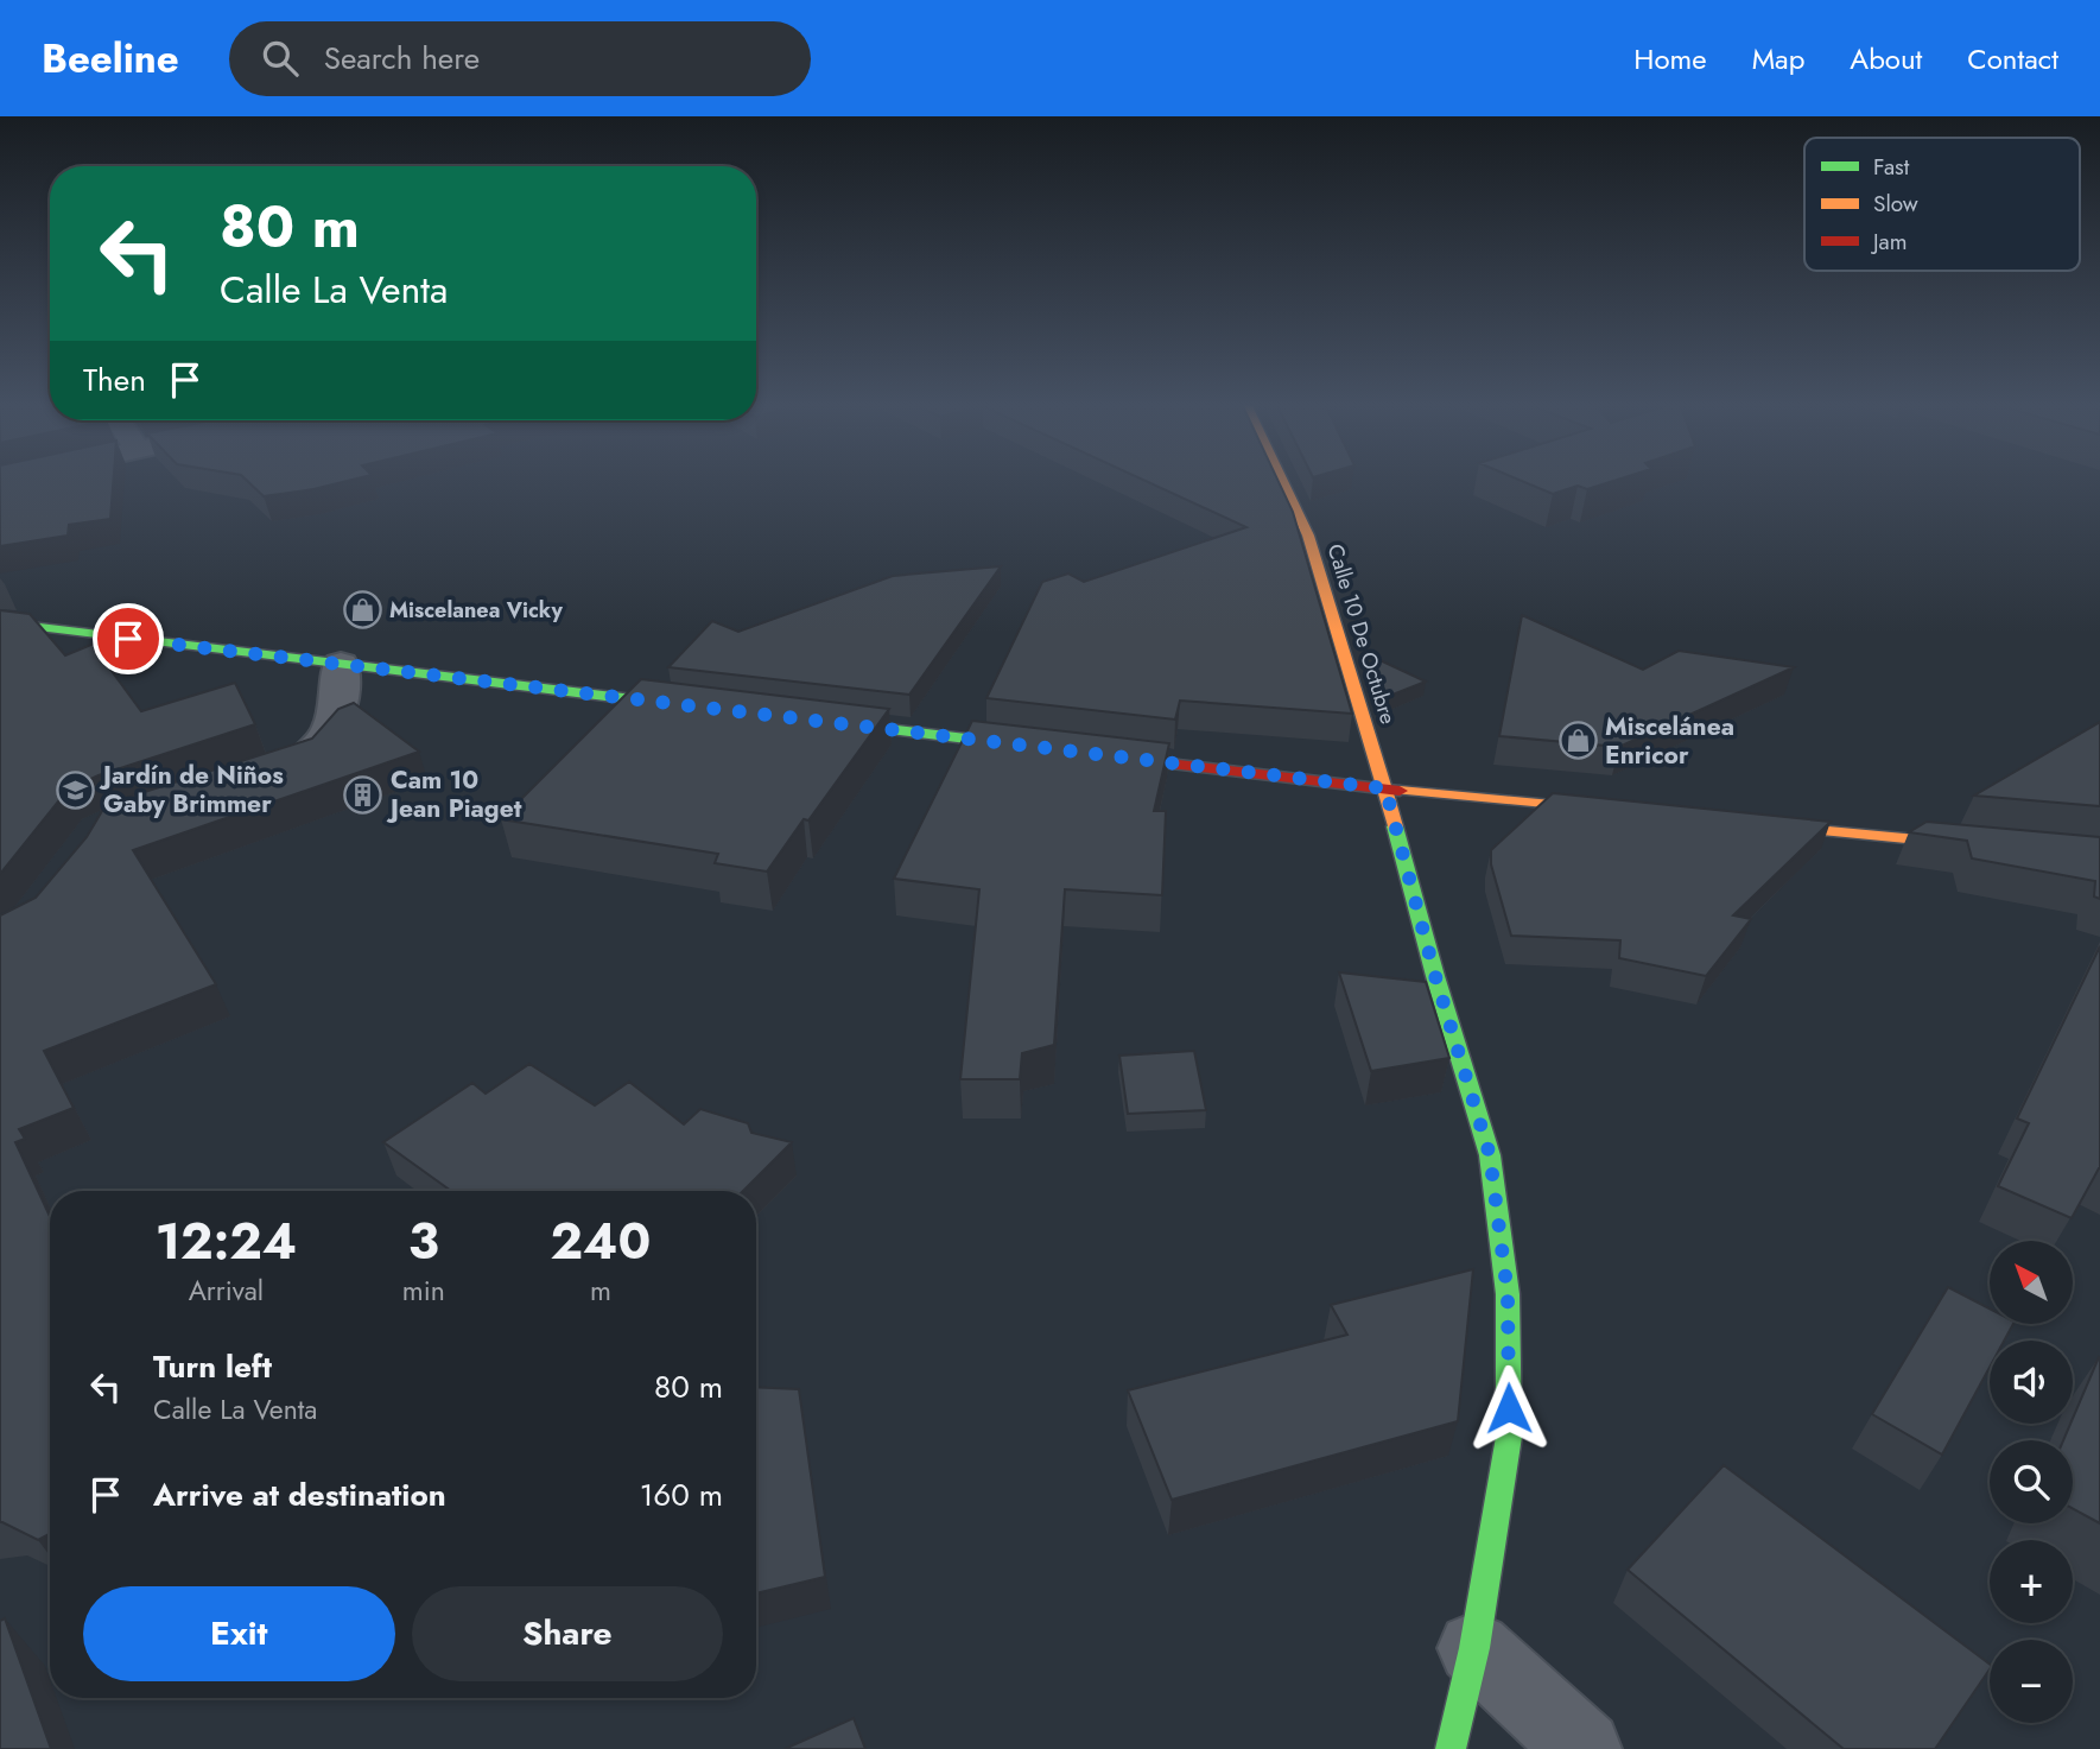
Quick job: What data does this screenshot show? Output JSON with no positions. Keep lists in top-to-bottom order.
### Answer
{
  "streets": {
    "street": ["Calle 10 De Octubre"]
  },
  "places": {
    "shop": ["Miscelanea Vicky", "Miscelánea Enricor"],
    "school or university": ["Jardín de Niños Gaby Brimmer"],
    "building": ["Cam 10 Jean Piaget"]
  },
  "legend": ["Fast", "Slow", "Jam"],
  "north": "top left",
  "page": {
    "header": "Beeline",
    "search": "Search here",
    "nav": [
      "Home",
      "Map",
      "About",
      "Contact"
    ],
    "turn": ["80 m", "Calle La Venta"],
    "then": "Then",
    "eta": [
      "12:24",
      "Arrival",
      "3",
      "min",
      "240",
      "m"
    ],
    "map_buttons": ["+", "−"],
    "list": [
      {
        "name": "Turn left",
        "note": "Calle La Venta",
        "value": "80 m"
      },
      {
        "name": "Arrive at destination",
        "value": "160 m"
      }
    ],
    "buttons": ["Exit", "Share"]
  }
}
